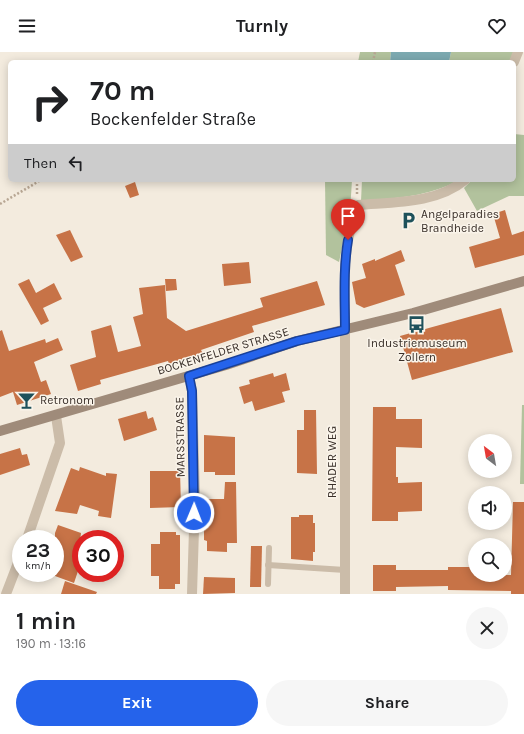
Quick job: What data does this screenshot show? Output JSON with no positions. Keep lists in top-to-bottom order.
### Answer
{
  "streets": {
    "main road": ["BOCKENFELDER STRASSE"],
    "street": ["MARSSTRASSE", "RHADER WEG"]
  },
  "crossings": [
    ["BOCKENFELDER STRASSE", "MARSSTRASSE"],
    ["BOCKENFELDER STRASSE", "RHADER WEG"]
  ],
  "places": {
    "parking": ["Angelparadies Brandheide"],
    "bus stop": ["Industriemuseum Zollern"],
    "bar": ["Retronom"]
  },
  "north": "top left",
  "page": {
    "header": "Turnly",
    "turn": ["70 m", "Bockenfelder Straße"],
    "then": "Then",
    "speed": "23 km/h",
    "limit": "30",
    "heading": ["1 min", "190 m · 13:16"],
    "buttons": ["Exit", "Share"]
  }
}
